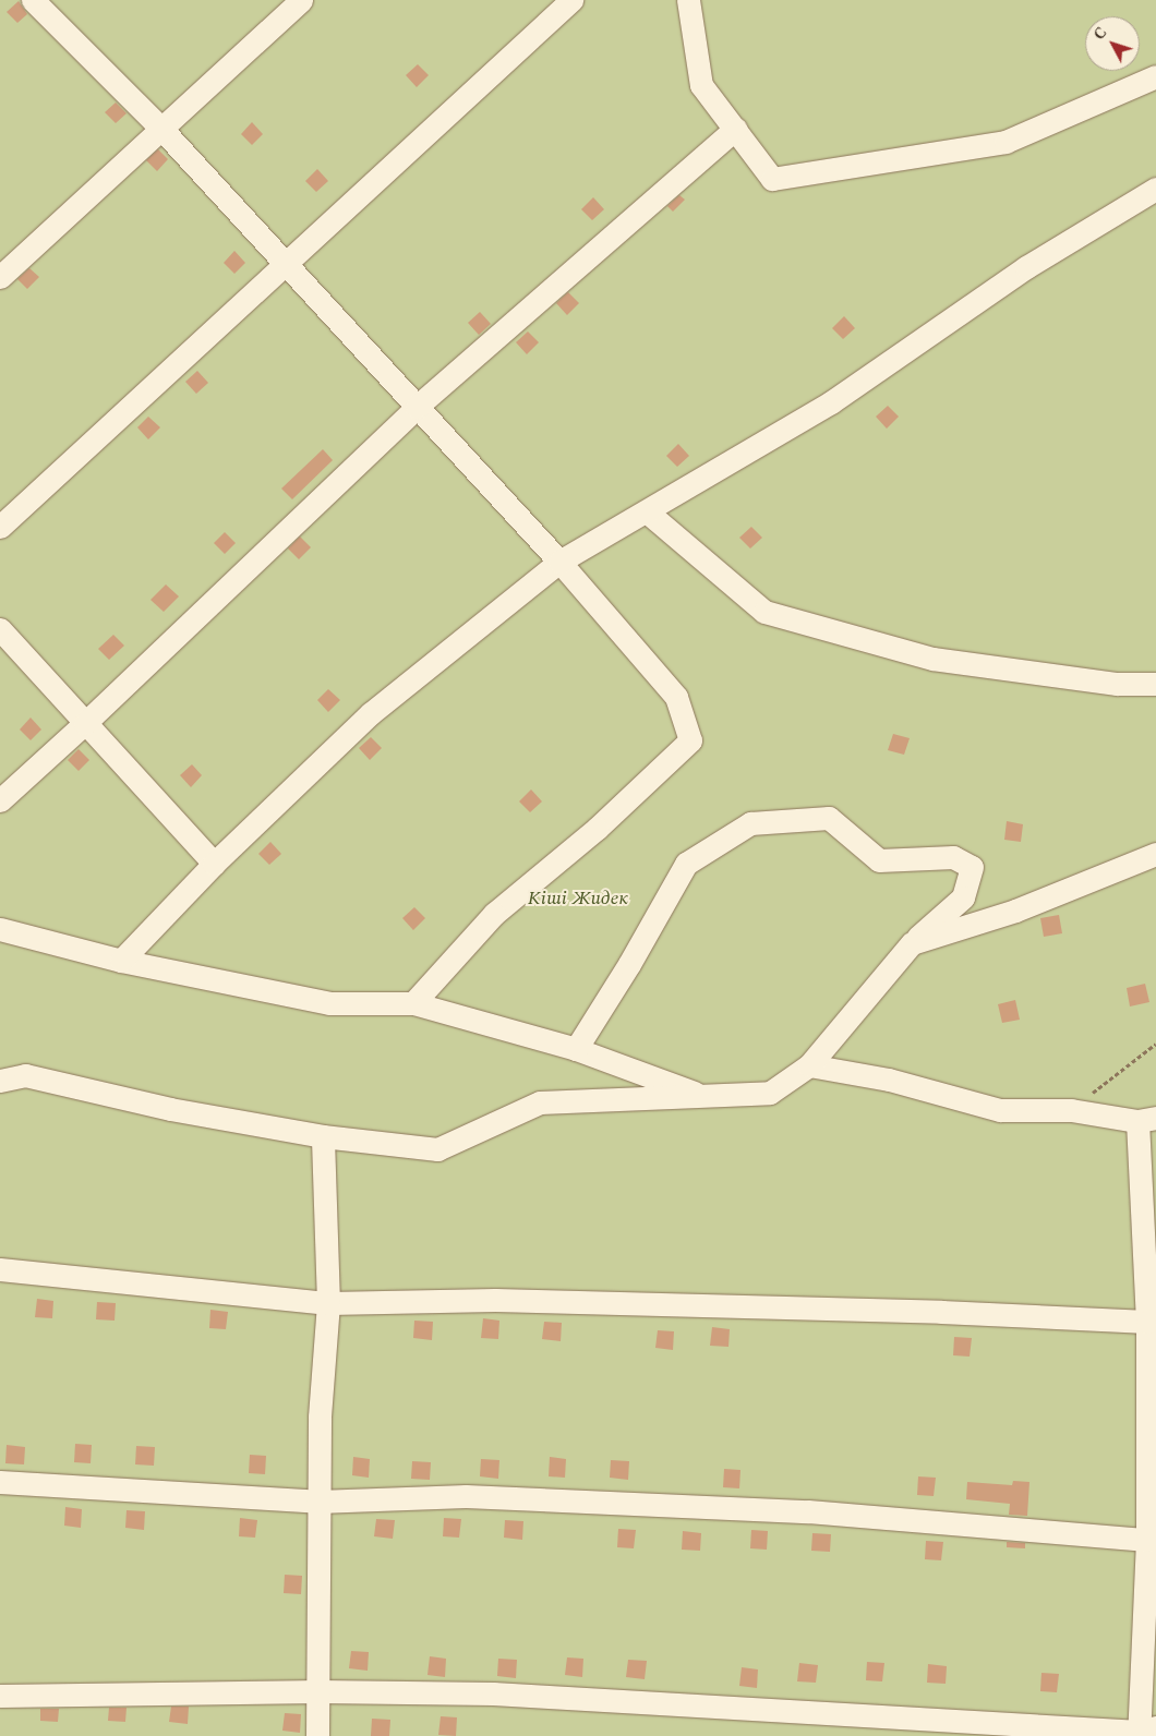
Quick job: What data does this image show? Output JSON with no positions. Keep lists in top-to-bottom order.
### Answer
{
  "parks": ["Кіші Жидек"],
  "north": "top left"
}
